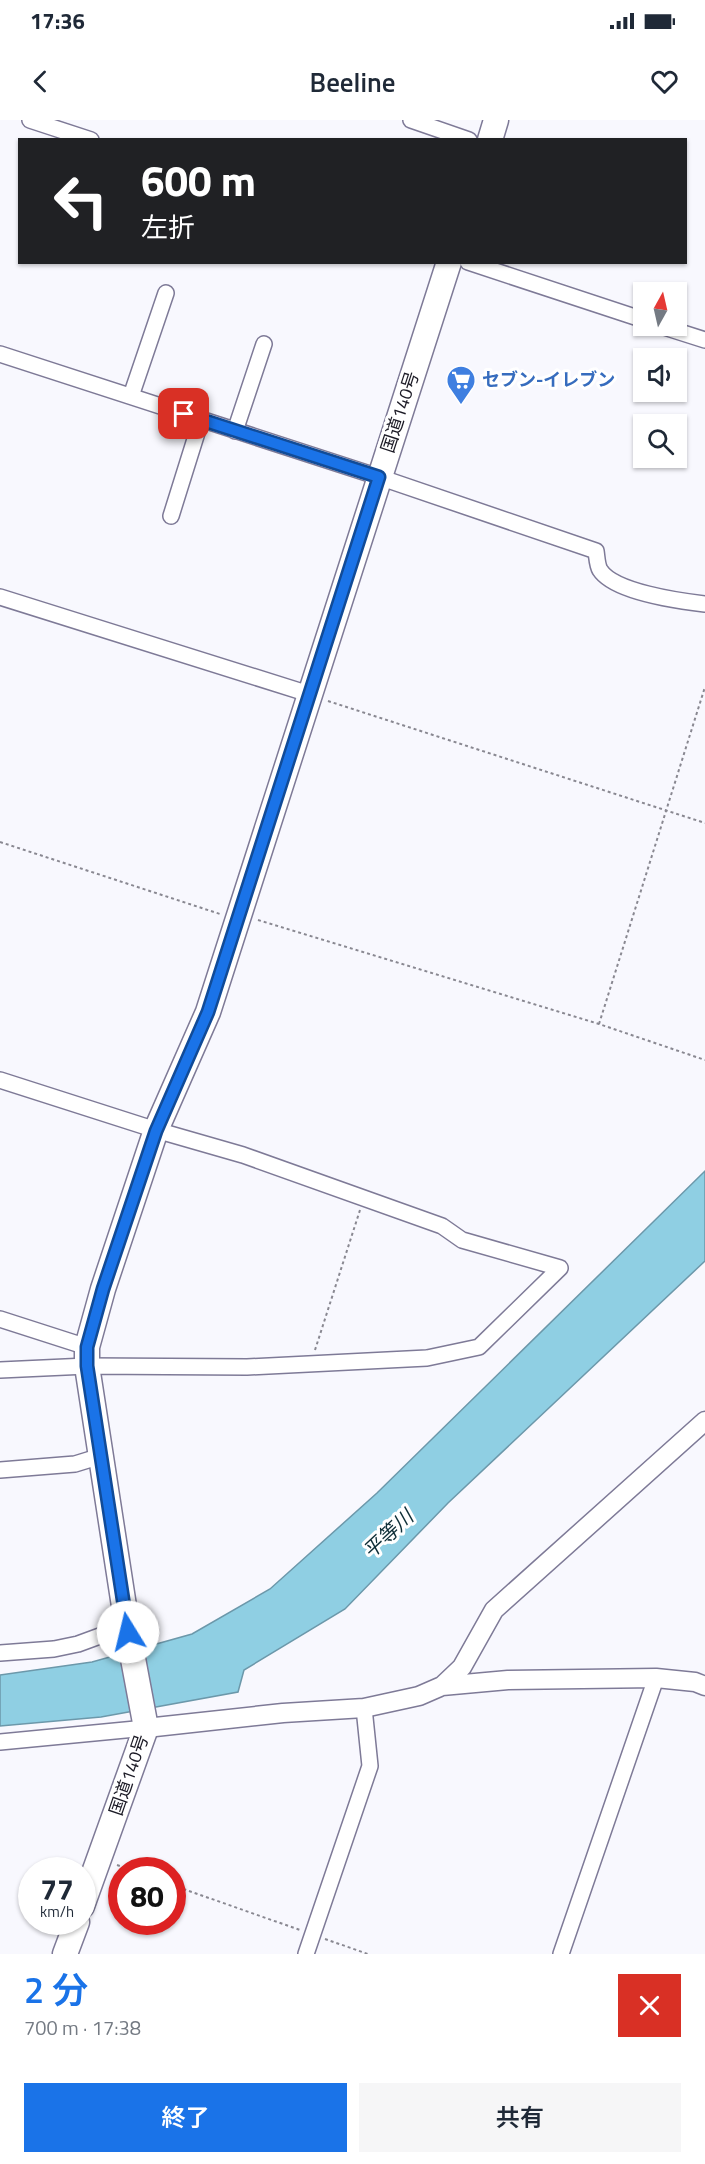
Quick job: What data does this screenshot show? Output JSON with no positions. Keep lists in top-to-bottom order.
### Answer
{
  "streets": {
    "highway": ["国道140号"]
  },
  "water": ["平等川"],
  "places": {
    "supermarket": ["セブン-イレブン"]
  },
  "north": "top",
  "page": {
    "status": "17:36",
    "header": "Beeline",
    "turn": ["600 m", "左折"],
    "speed": "77 km/h",
    "limit": "80",
    "heading": ["2 分", "700 m · 17:38"],
    "buttons": ["終了", "共有"]
  }
}
